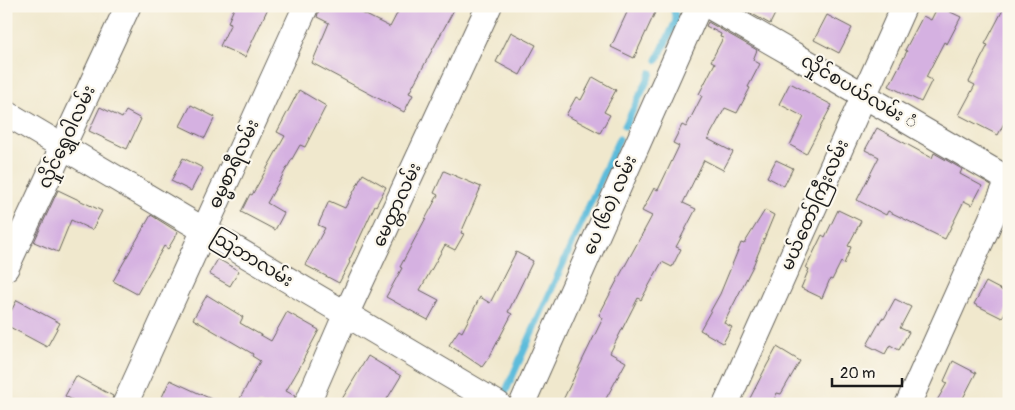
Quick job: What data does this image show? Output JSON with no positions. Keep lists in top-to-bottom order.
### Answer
{
  "streets": {
    "street": [
      "လှိုင်စပယ်လမ်း ံ",
      "လှိုင်ရွှေဝါလမ်း",
      "ဓမ္မစာရီလမ်း",
      "မေတ္တာလမ်း",
      "ပေ (၆၀) လမ်း",
      "မယ်တော်ကြီးလမ်း",
      "သြဘာလမ်း"
    ]
  },
  "crossings": [
    ["လှိုင်စပယ်လမ်း ံ", "မယ်တော်ကြီးလမ်း"],
    ["လှိုင်ရွှေဝါလမ်း", "သြဘာလမ်း"],
    ["ဓမ္မစာရီလမ်း", "သြဘာလမ်း"],
    ["မေတ္တာလမ်း", "သြဘာလမ်း"]
  ],
  "scale_bar": "20 m"
}
